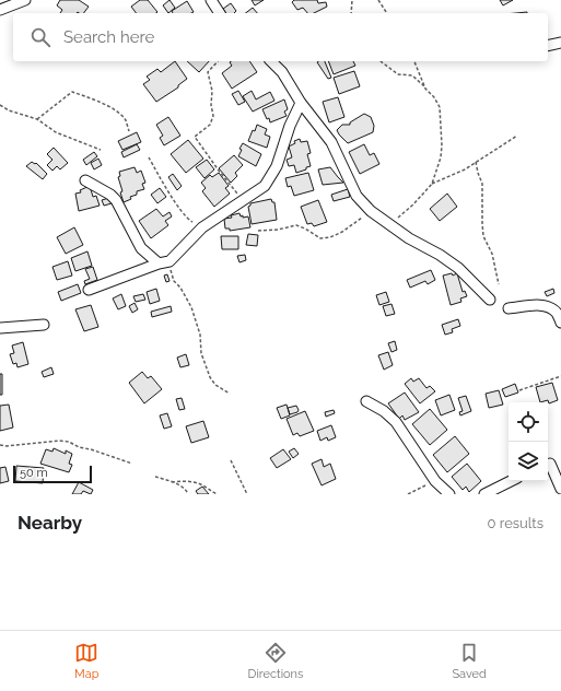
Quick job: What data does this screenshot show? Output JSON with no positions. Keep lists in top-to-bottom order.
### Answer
{
  "scale_bar": "50 m",
  "page": {
    "search": "Search here",
    "scale": "50 m",
    "heading": ["Nearby", "0 results"],
    "nav": ["Map", "Directions", "Saved"]
  }
}
